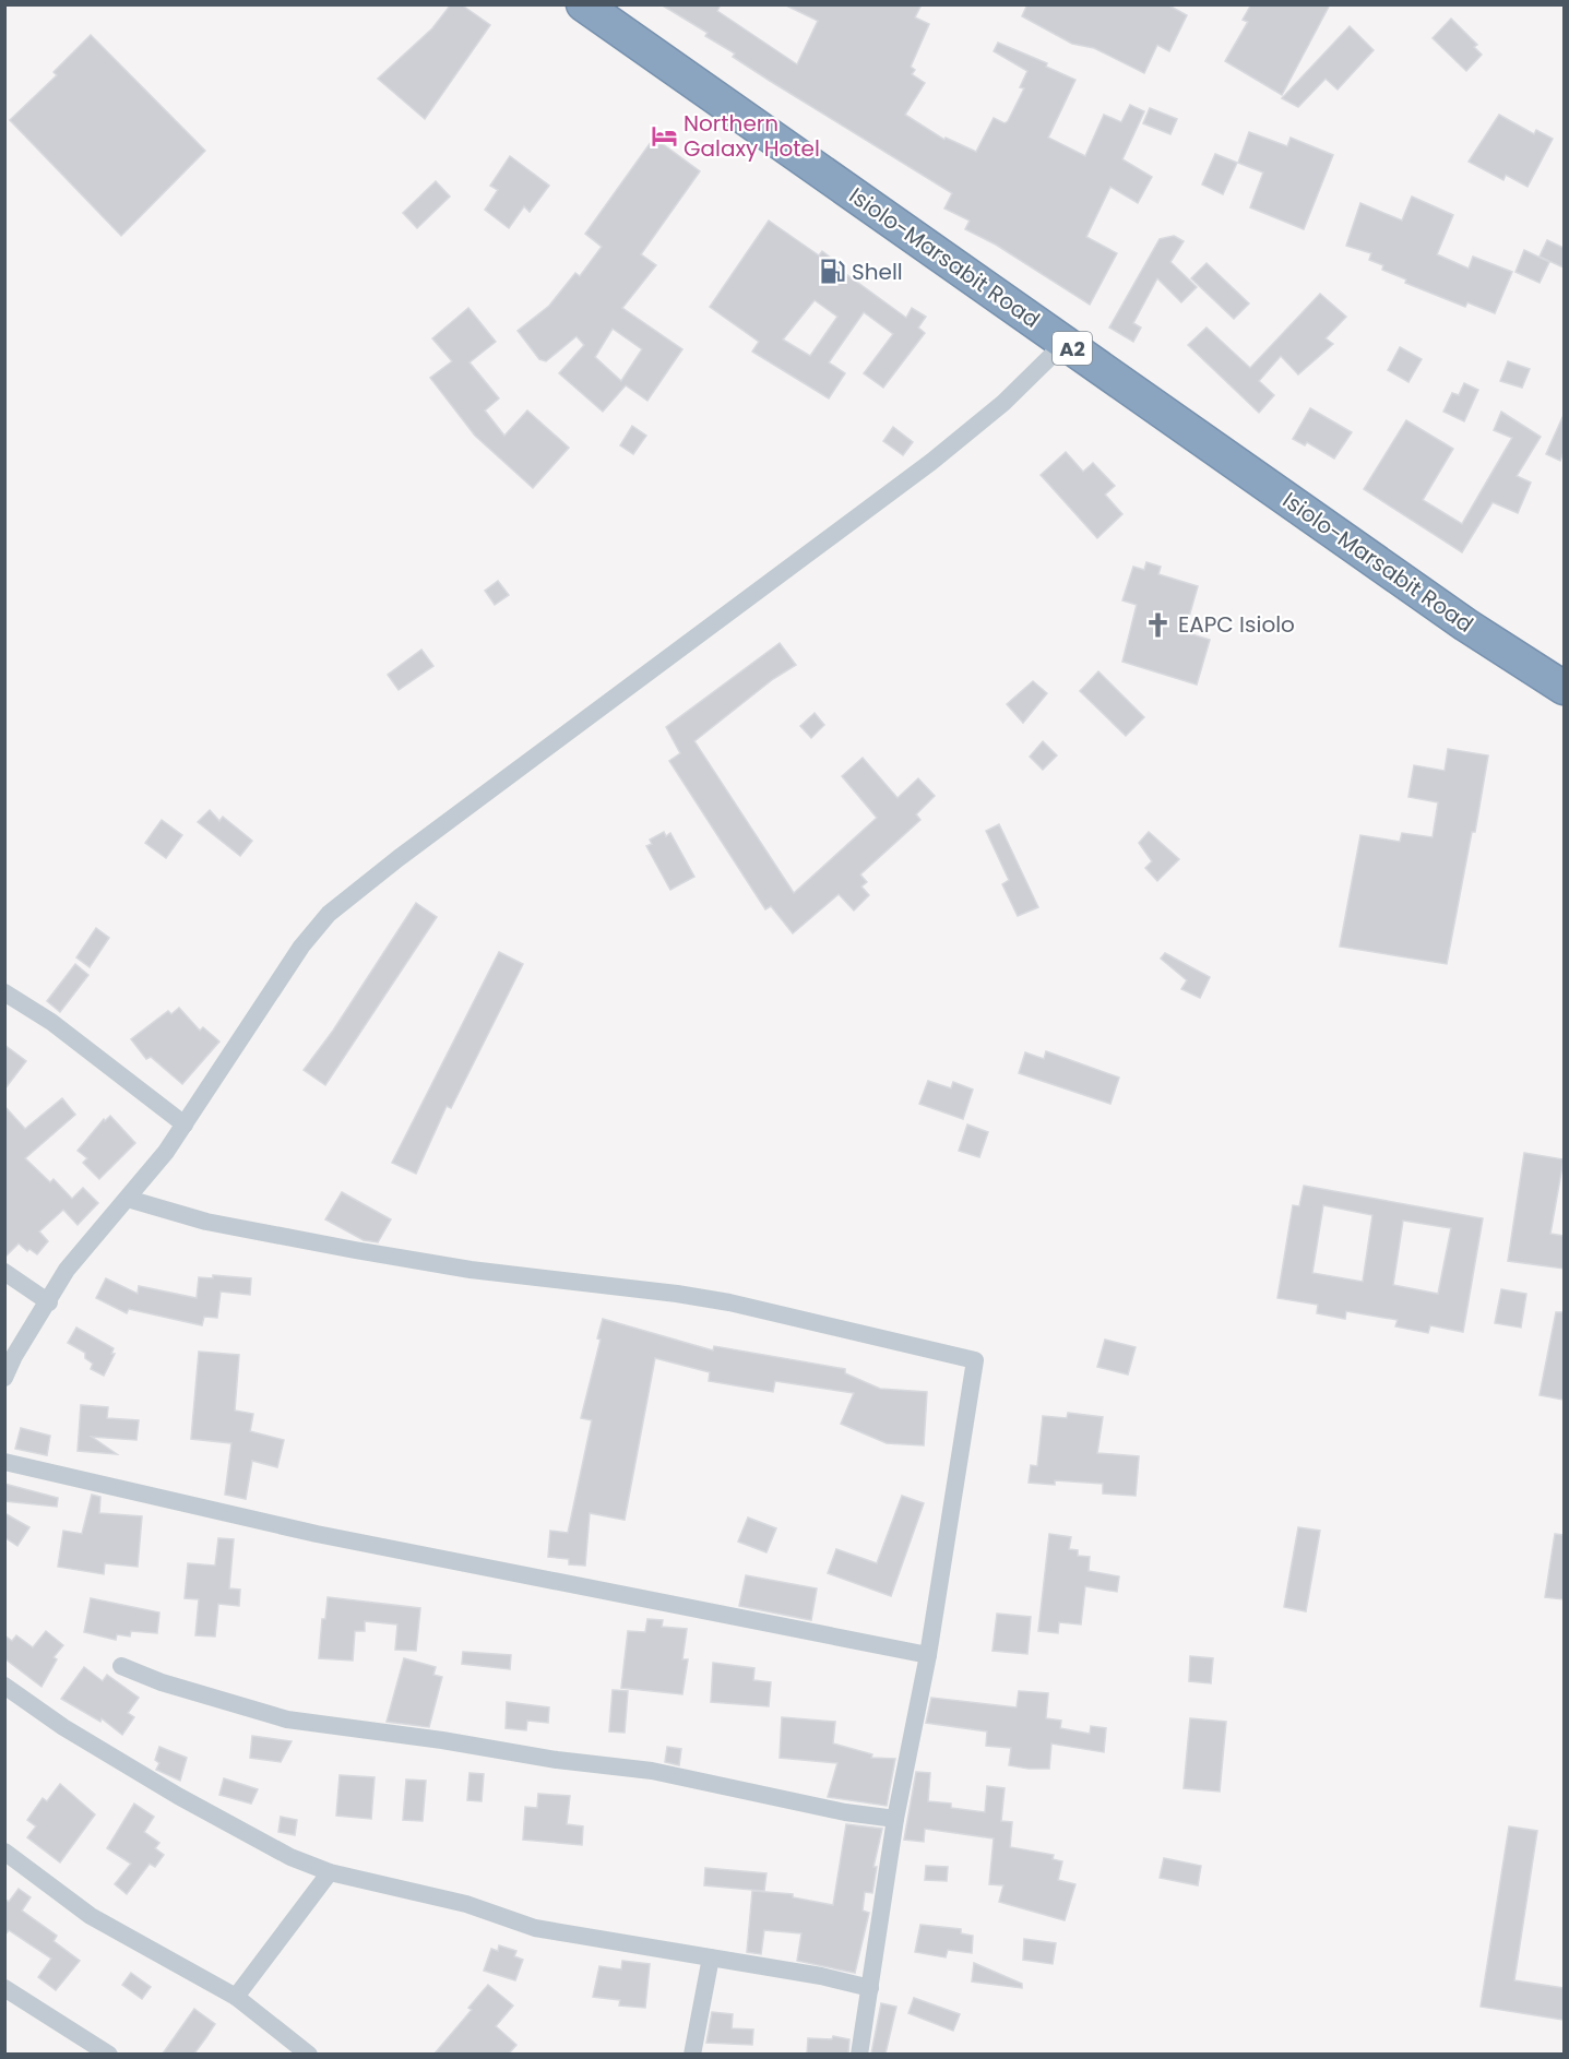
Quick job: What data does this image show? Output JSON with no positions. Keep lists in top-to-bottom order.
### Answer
{
  "streets": {
    "highway": ["Isiolo-Marsabit Road", "A2"]
  },
  "places": {
    "hotel": ["Northern Galaxy Hotel"],
    "fuel station": ["Shell"],
    "church": ["EAPC Isiolo"]
  }
}
